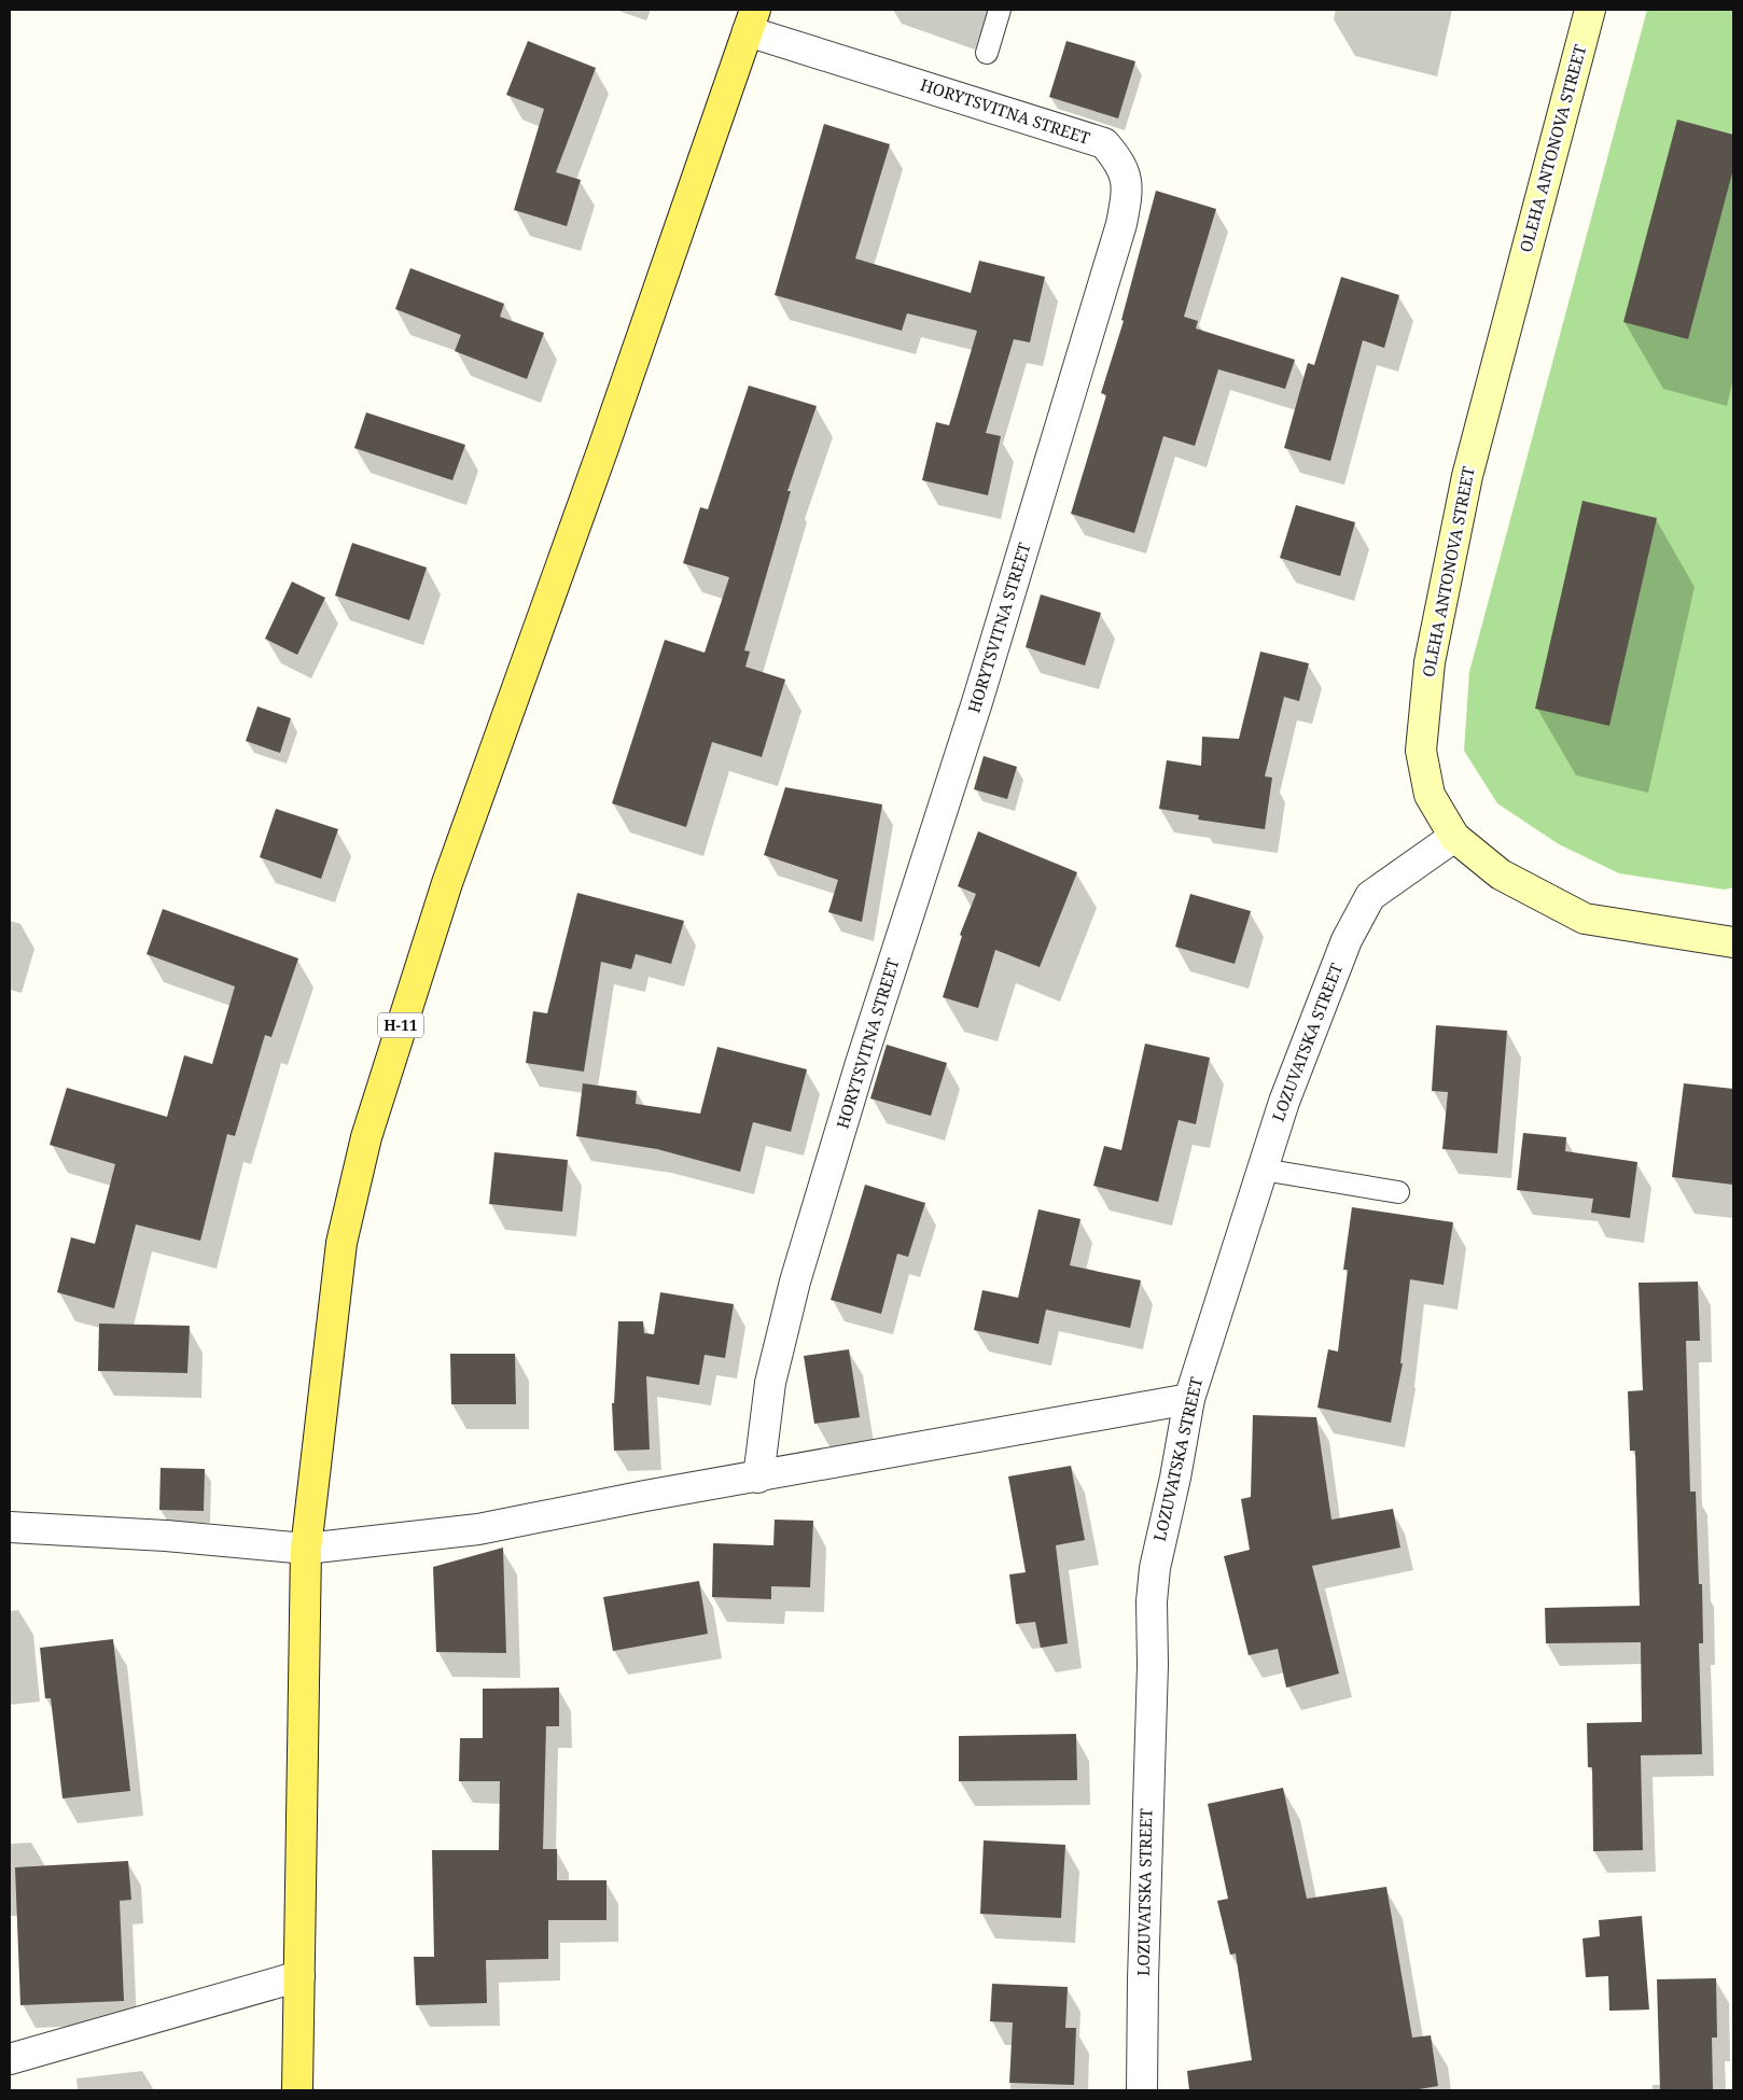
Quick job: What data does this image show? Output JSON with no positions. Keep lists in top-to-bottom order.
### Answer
{
  "streets": {
    "main road": ["OLEHA ANTONOVA STREET", "Н-11"],
    "street": ["HORYTSVITNA STREET", "LOZUVATSKA STREET"]
  },
  "crossings": [
    ["HORYTSVITNA STREET", "Н-11"],
    ["OLEHA ANTONOVA STREET", "LOZUVATSKA STREET"]
  ]
}
